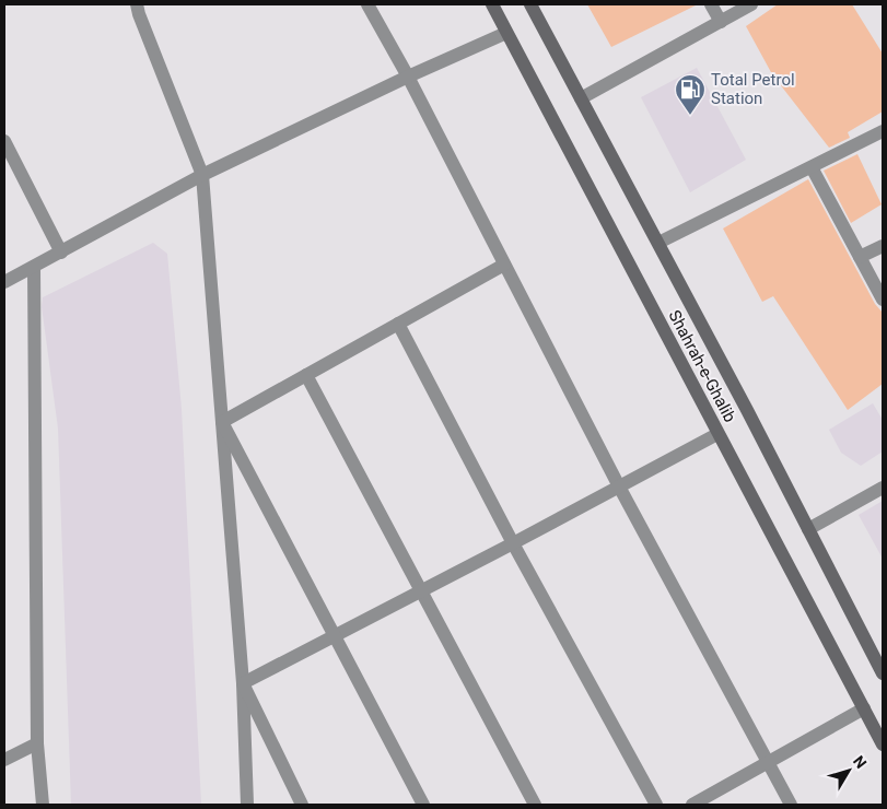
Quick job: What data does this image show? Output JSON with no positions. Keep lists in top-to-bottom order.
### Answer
{
  "streets": {
    "main road": ["Shahrah-e-Ghalib"]
  },
  "places": {
    "fuel station": ["Total Petrol Station"]
  },
  "north": "top right"
}
